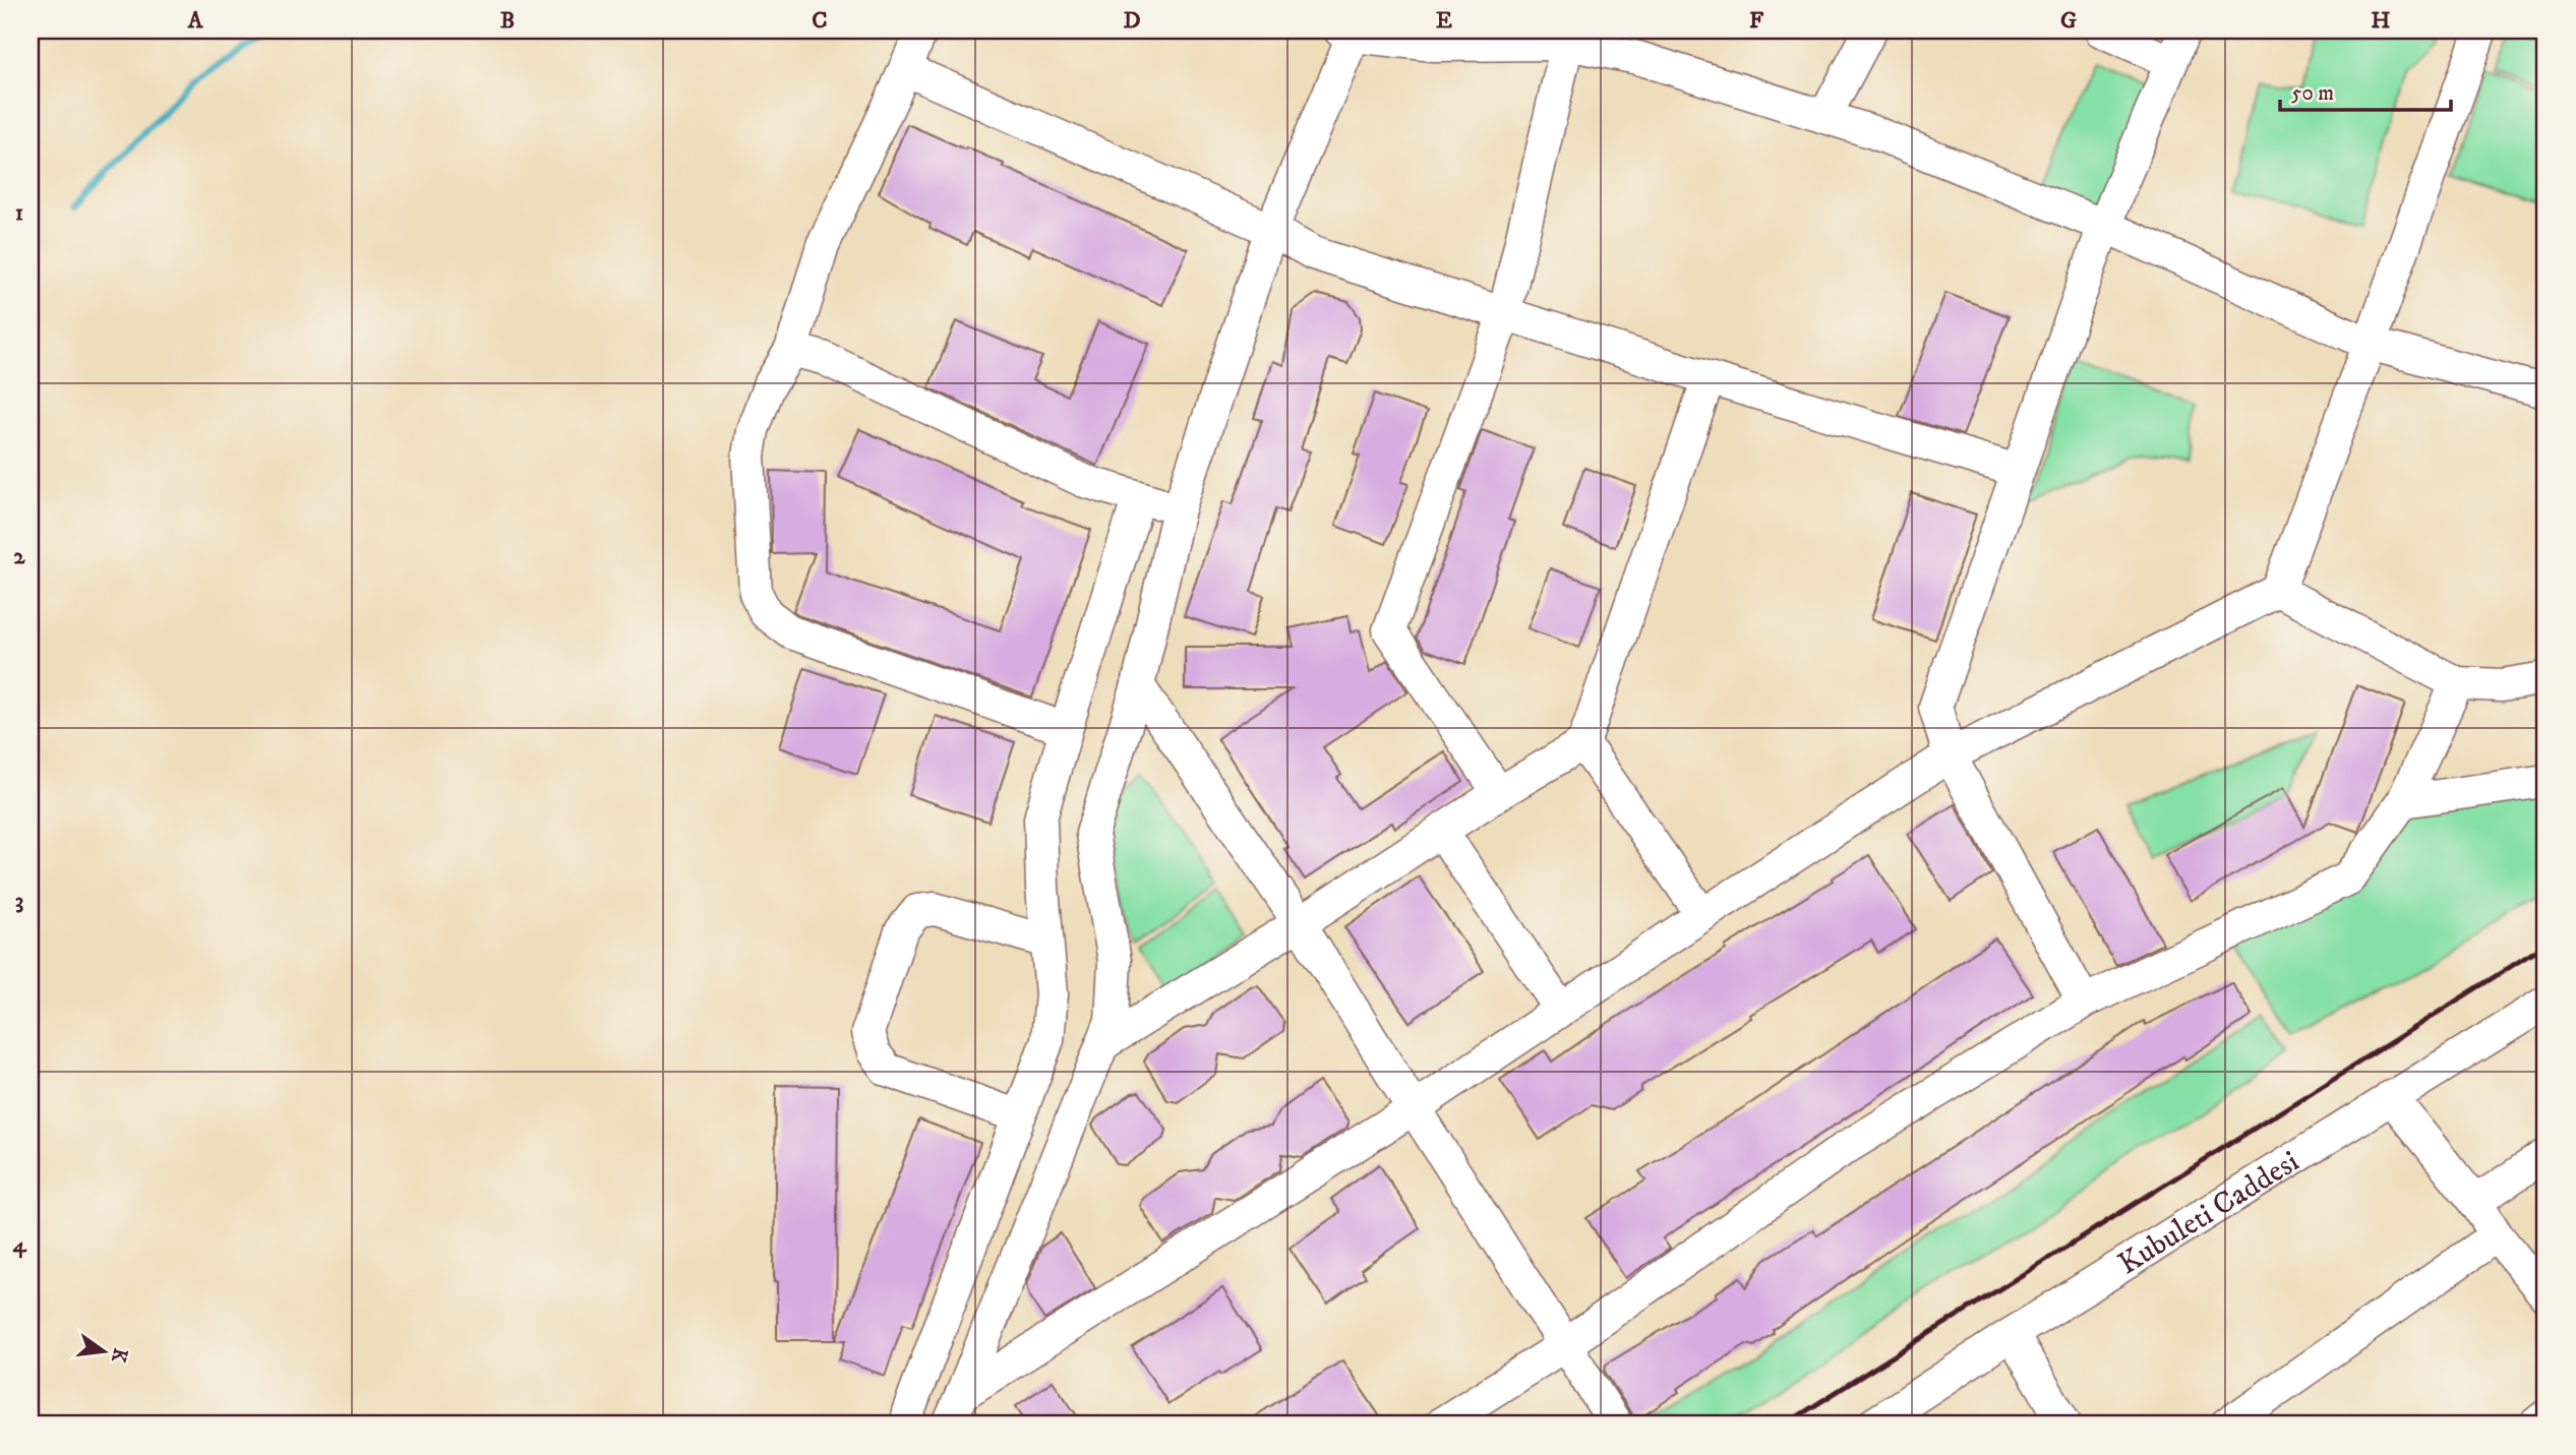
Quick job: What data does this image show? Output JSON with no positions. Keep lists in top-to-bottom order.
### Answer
{
  "streets": {
    "street": ["Kubuleti Caddesi"]
  },
  "scale_bar": "50 m",
  "north": "right",
  "grid": {
    "columns": [
      "A",
      "B",
      "C",
      "D",
      "E",
      "F",
      "G",
      "H"
    ],
    "rows": [
      "1",
      "2",
      "3",
      "4"
    ]
  }
}
